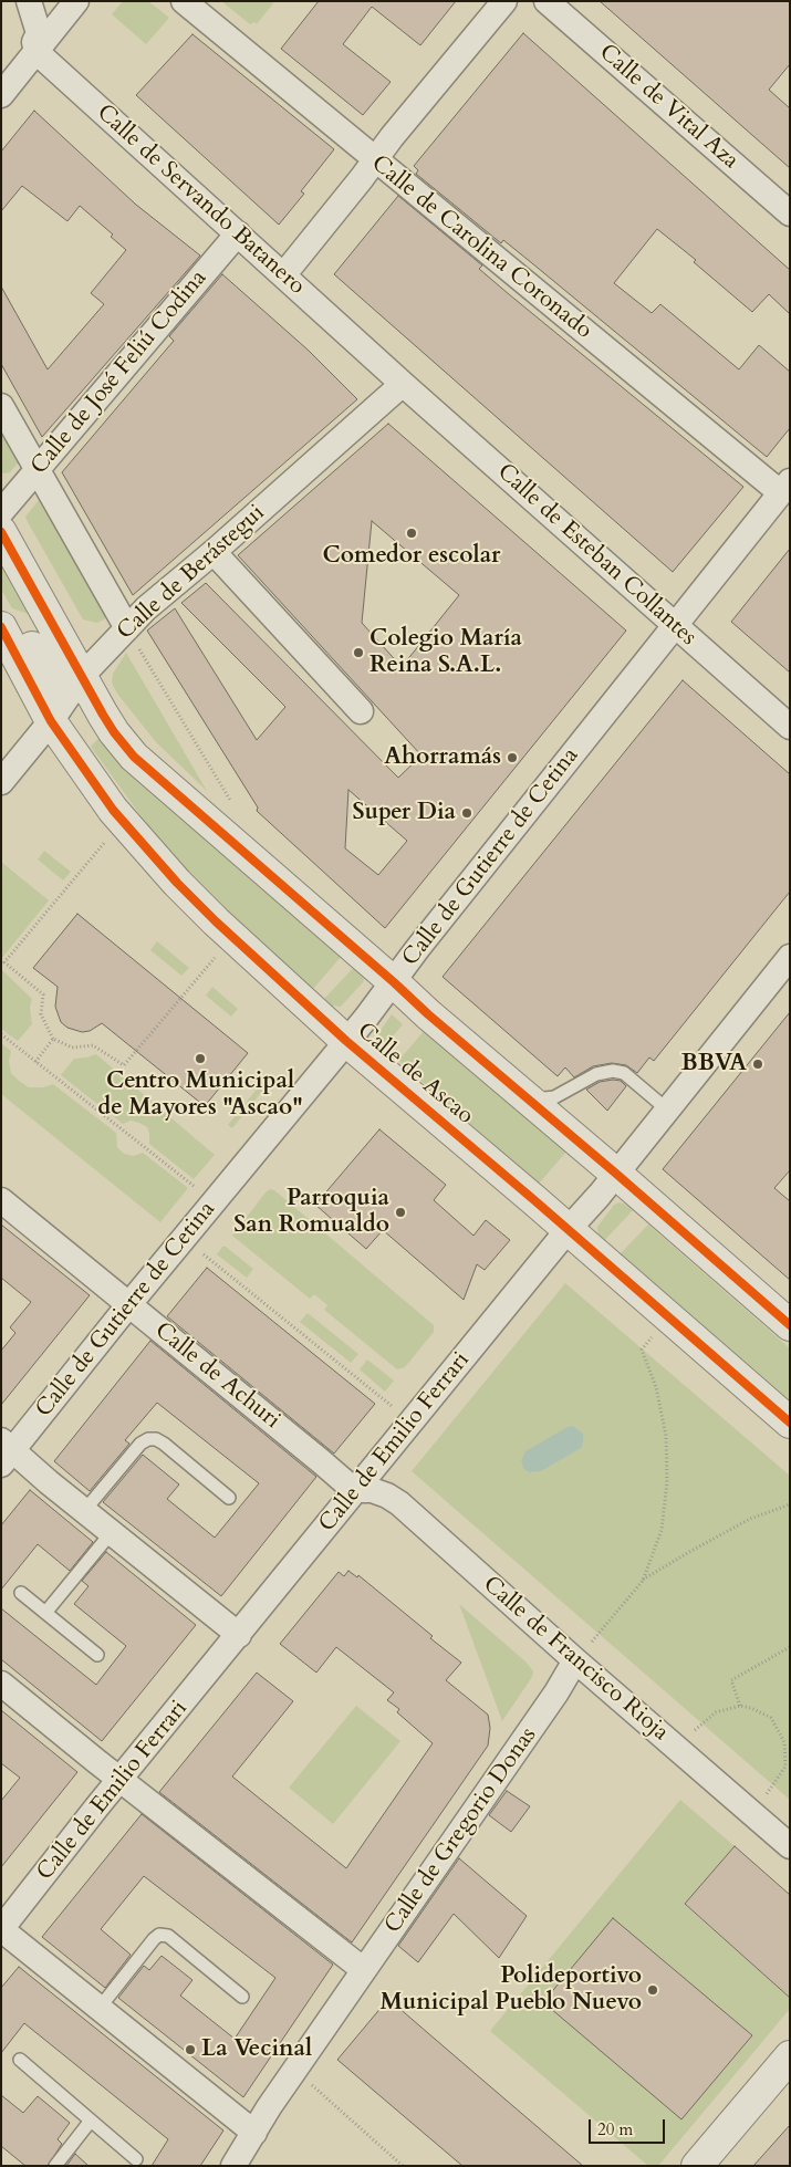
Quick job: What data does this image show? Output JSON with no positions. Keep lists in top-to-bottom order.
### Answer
{
  "streets": {
    "street": [
      "Calle de Vital Aza",
      "Calle de Servando Batanero",
      "Calle de Carolina Coronado",
      "Calle de José Feliú Codina",
      "Calle de Esteban Collantes",
      "Calle de Berástegui",
      "Calle de Gutierre de Cetina",
      "Calle de Ascao",
      "Calle de Achuri",
      "Calle de Emilio Ferrari",
      "Calle de Francisco Rioja",
      "Calle de Gregorio Donas"
    ]
  },
  "crossings": [
    ["Calle de Servando Batanero", "Calle de José Feliú Codina"],
    ["Calle de Servando Batanero", "Calle de Esteban Collantes"],
    ["Calle de Servando Batanero", "Calle de Berástegui"],
    ["Calle de Carolina Coronado", "Calle de Gutierre de Cetina"],
    ["Calle de Esteban Collantes", "Calle de Berástegui"],
    ["Calle de Esteban Collantes", "Calle de Gutierre de Cetina"],
    ["Calle de Berástegui", "Calle de Ascao"],
    ["Calle de Gutierre de Cetina", "Calle de Ascao"],
    ["Calle de Gutierre de Cetina", "Calle de Achuri"],
    ["Calle de Ascao", "Calle de Emilio Ferrari"],
    ["Calle de Achuri", "Calle de Emilio Ferrari"],
    ["Calle de Achuri", "Calle de Francisco Rioja"],
    ["Calle de Emilio Ferrari", "Calle de Francisco Rioja"],
    ["Calle de Francisco Rioja", "Calle de Gregorio Donas"]
  ],
  "places": [
    "Comedor escolar",
    "Colegio María Reina S.A.L.",
    "Ahorramás",
    "Super Dia",
    "Centro Municipal de Mayores \"Ascao\"",
    "BBVA",
    "Parroquia San Romualdo",
    "Polideportivo Municipal Pueblo Nuevo",
    "La Vecinal"
  ],
  "scale_bar": "20 m"
}
